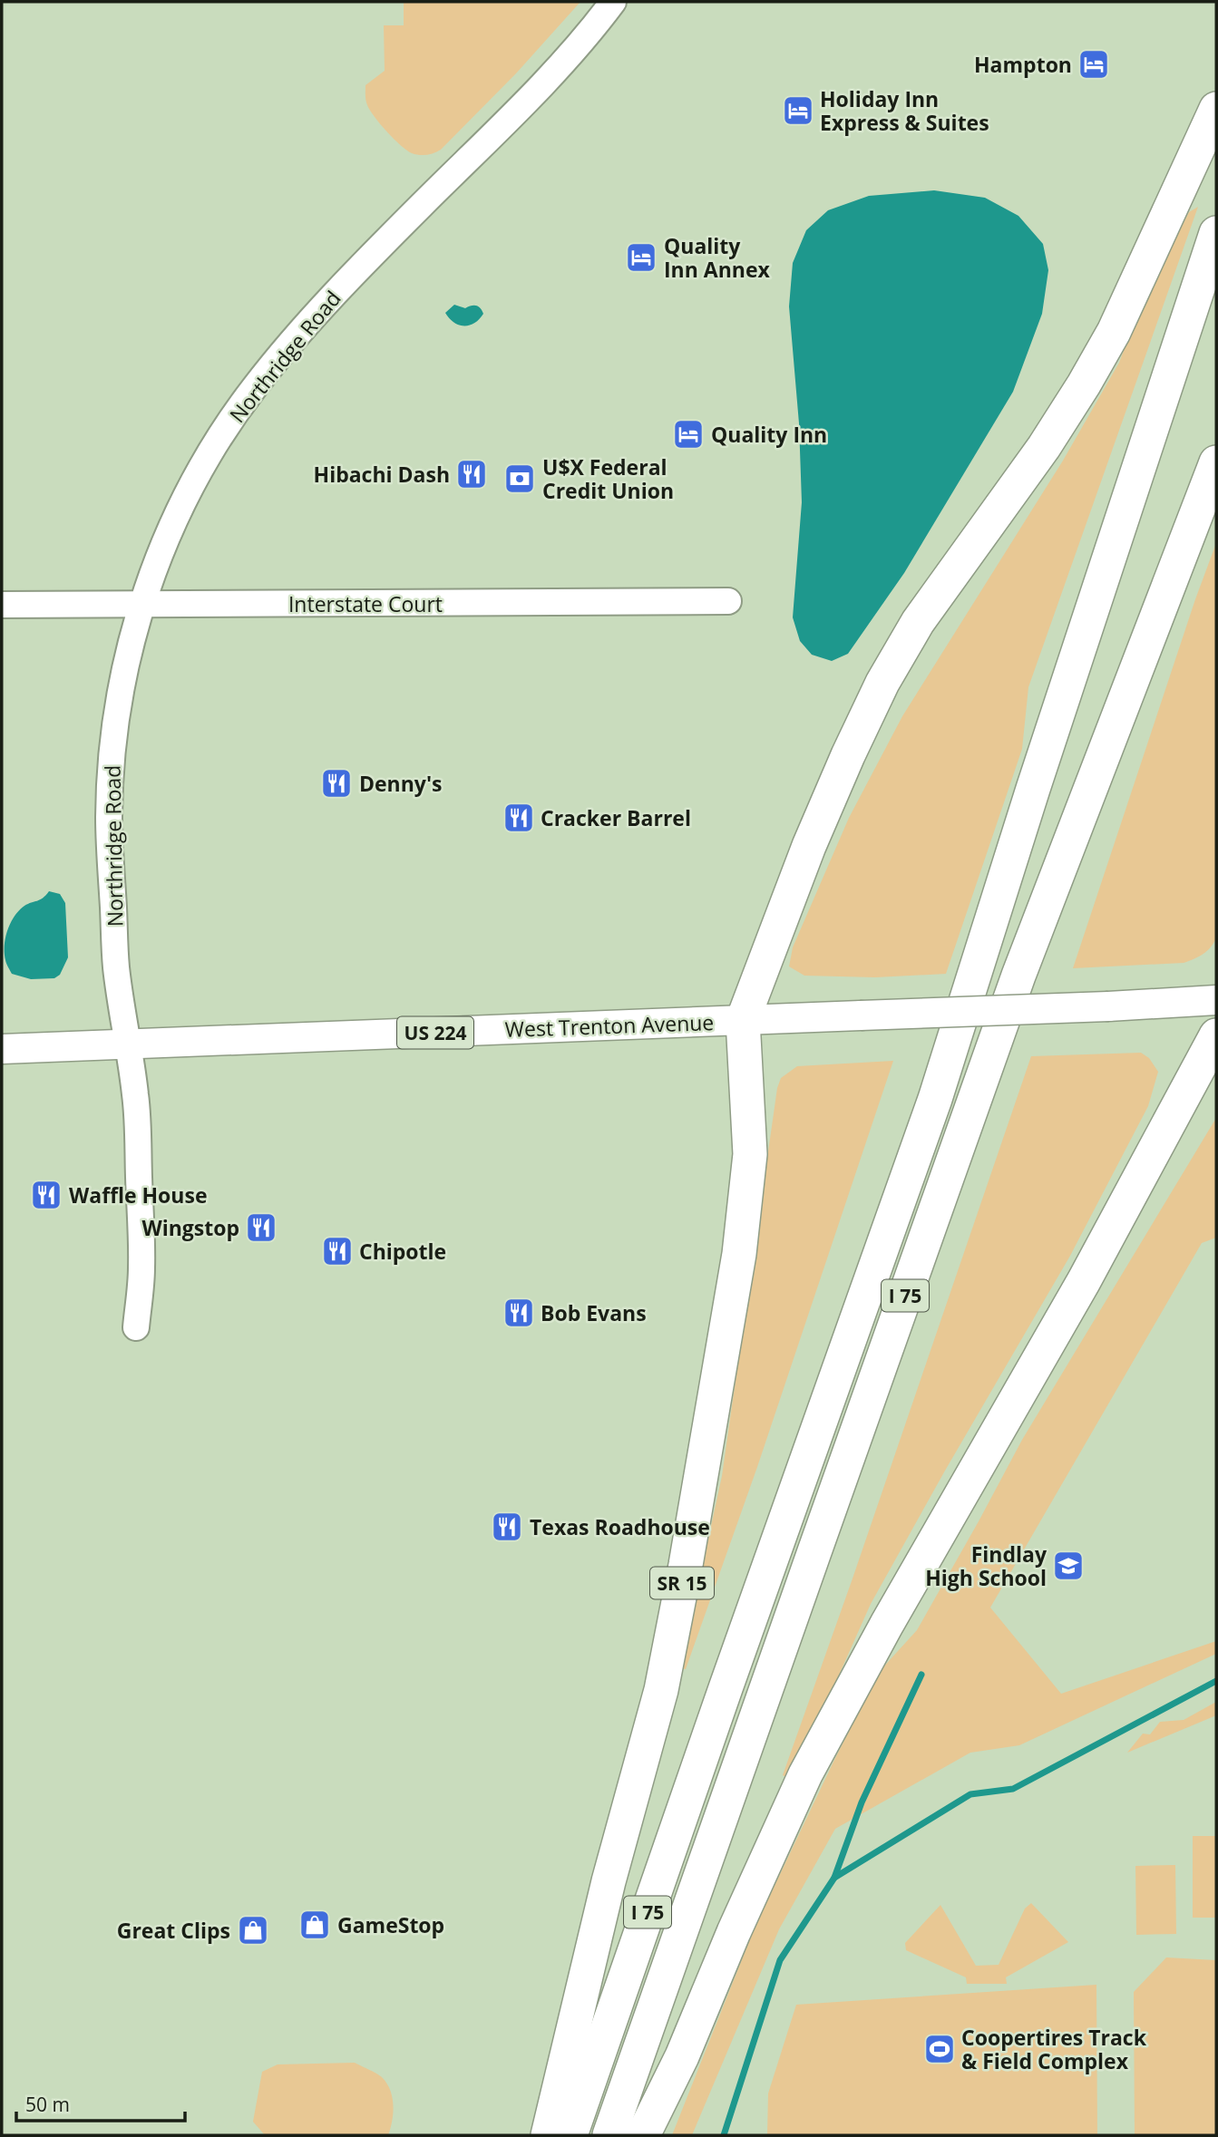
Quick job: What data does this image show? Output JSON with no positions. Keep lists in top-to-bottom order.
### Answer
{
  "streets": {
    "highway": ["I 75", "SR 15"],
    "main road": [
      "Northridge Road",
      "Interstate Court",
      "West Trenton Avenue",
      "US 224"
    ]
  },
  "crossings": [
    ["Northridge Road", "Interstate Court"],
    ["Northridge Road", "West Trenton Avenue"],
    ["West Trenton Avenue", "SR 15"]
  ],
  "places": {
    "hotel": [
      "Hampton",
      "Holiday Inn Express & Suites",
      "Quality Inn Annex",
      "Quality Inn"
    ],
    "restaurant": [
      "Hibachi Dash",
      "Denny's",
      "Cracker Barrel",
      "Waffle House",
      "Wingstop",
      "Chipotle",
      "Bob Evans",
      "Texas Roadhouse"
    ],
    "bank": ["U$X Federal Credit Union"],
    "school or university": ["Findlay High School"],
    "shop": ["GameStop", "Great Clips"],
    "sports": ["Coopertires Track & Field Complex"]
  },
  "scale_bar": "50 m"
}
